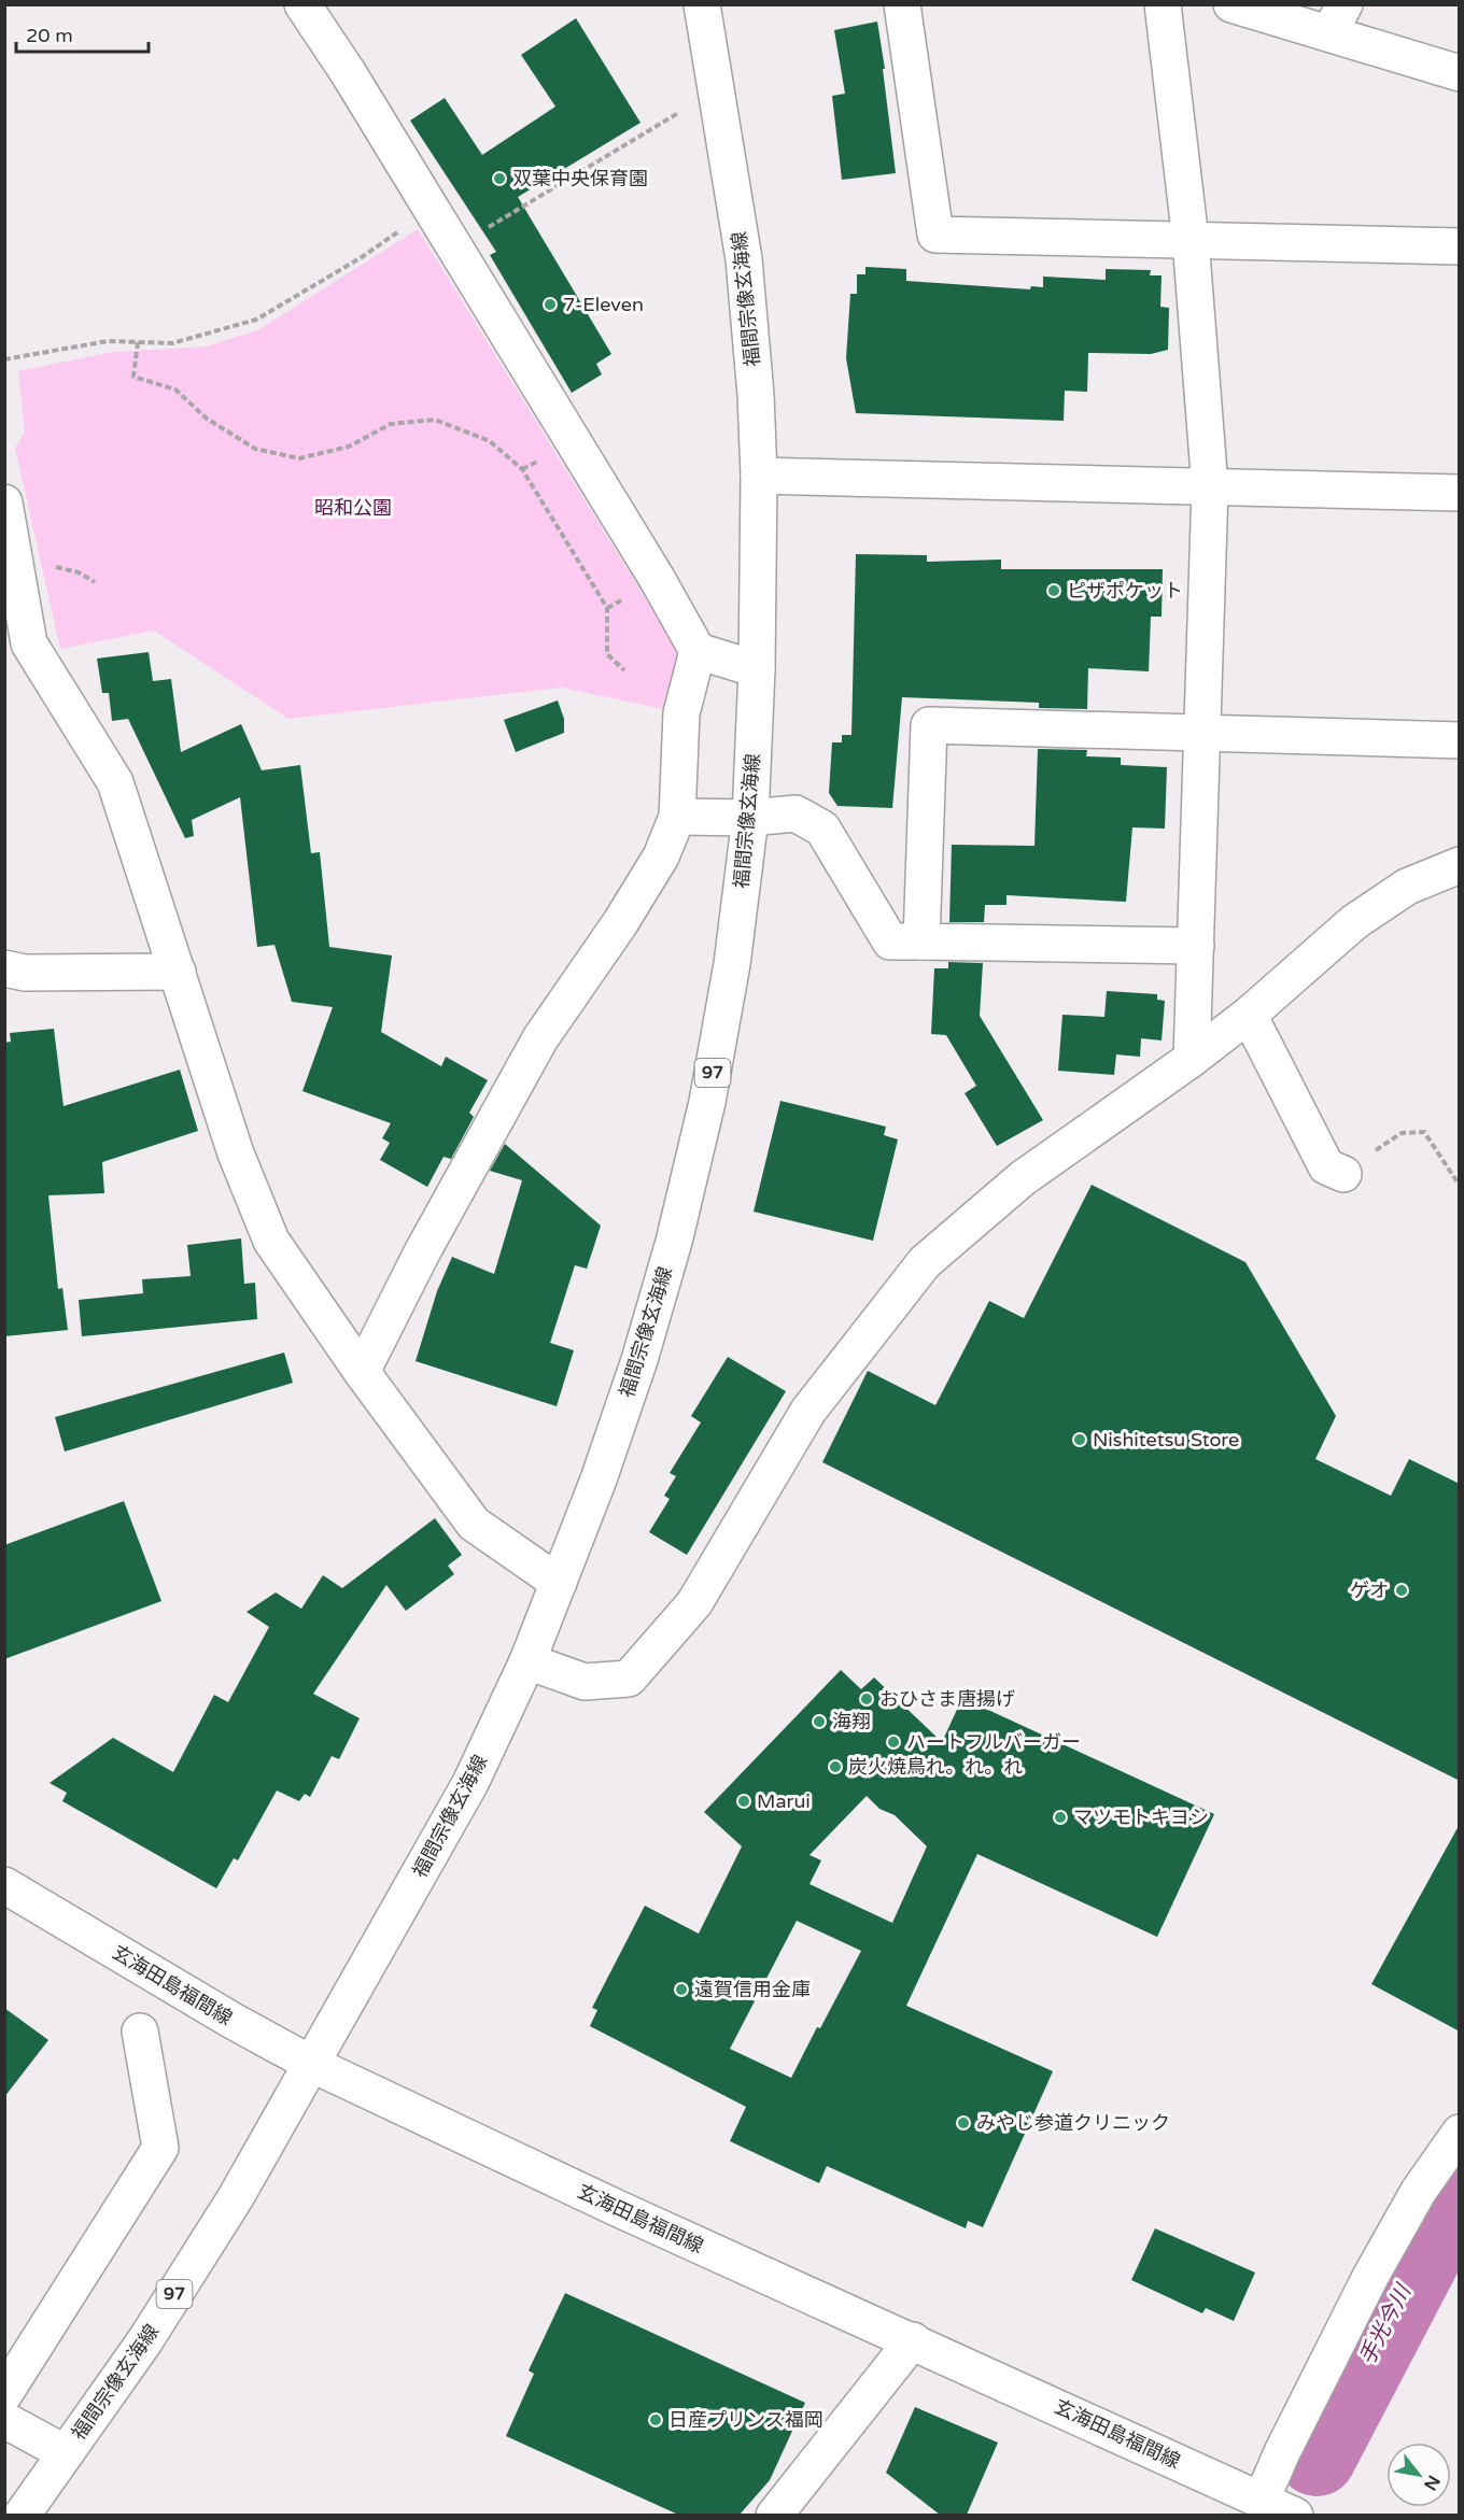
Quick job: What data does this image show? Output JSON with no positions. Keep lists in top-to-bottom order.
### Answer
{
  "streets": {
    "street": ["福間宗像玄海線", "97", "玄海田島福間線"]
  },
  "crossings": [
    ["福間宗像玄海線", "玄海田島福間線"]
  ],
  "water": ["手光今川"],
  "parks": ["昭和公園"],
  "places": [
    "双葉中央保育園",
    "7-Eleven",
    "ピザポケット",
    "Nishitetsu Store",
    "ゲオ",
    "おひさま唐揚げ",
    "海翔",
    "ハートフルバーガー",
    "炭火焼鳥れ。れ。れ",
    "Marui",
    "マツモトキヨシ",
    "遠賀信用金庫",
    "みやじ参道クリニック",
    "日産プリンス福岡"
  ],
  "scale_bar": "20 m",
  "north": "bottom right"
}
